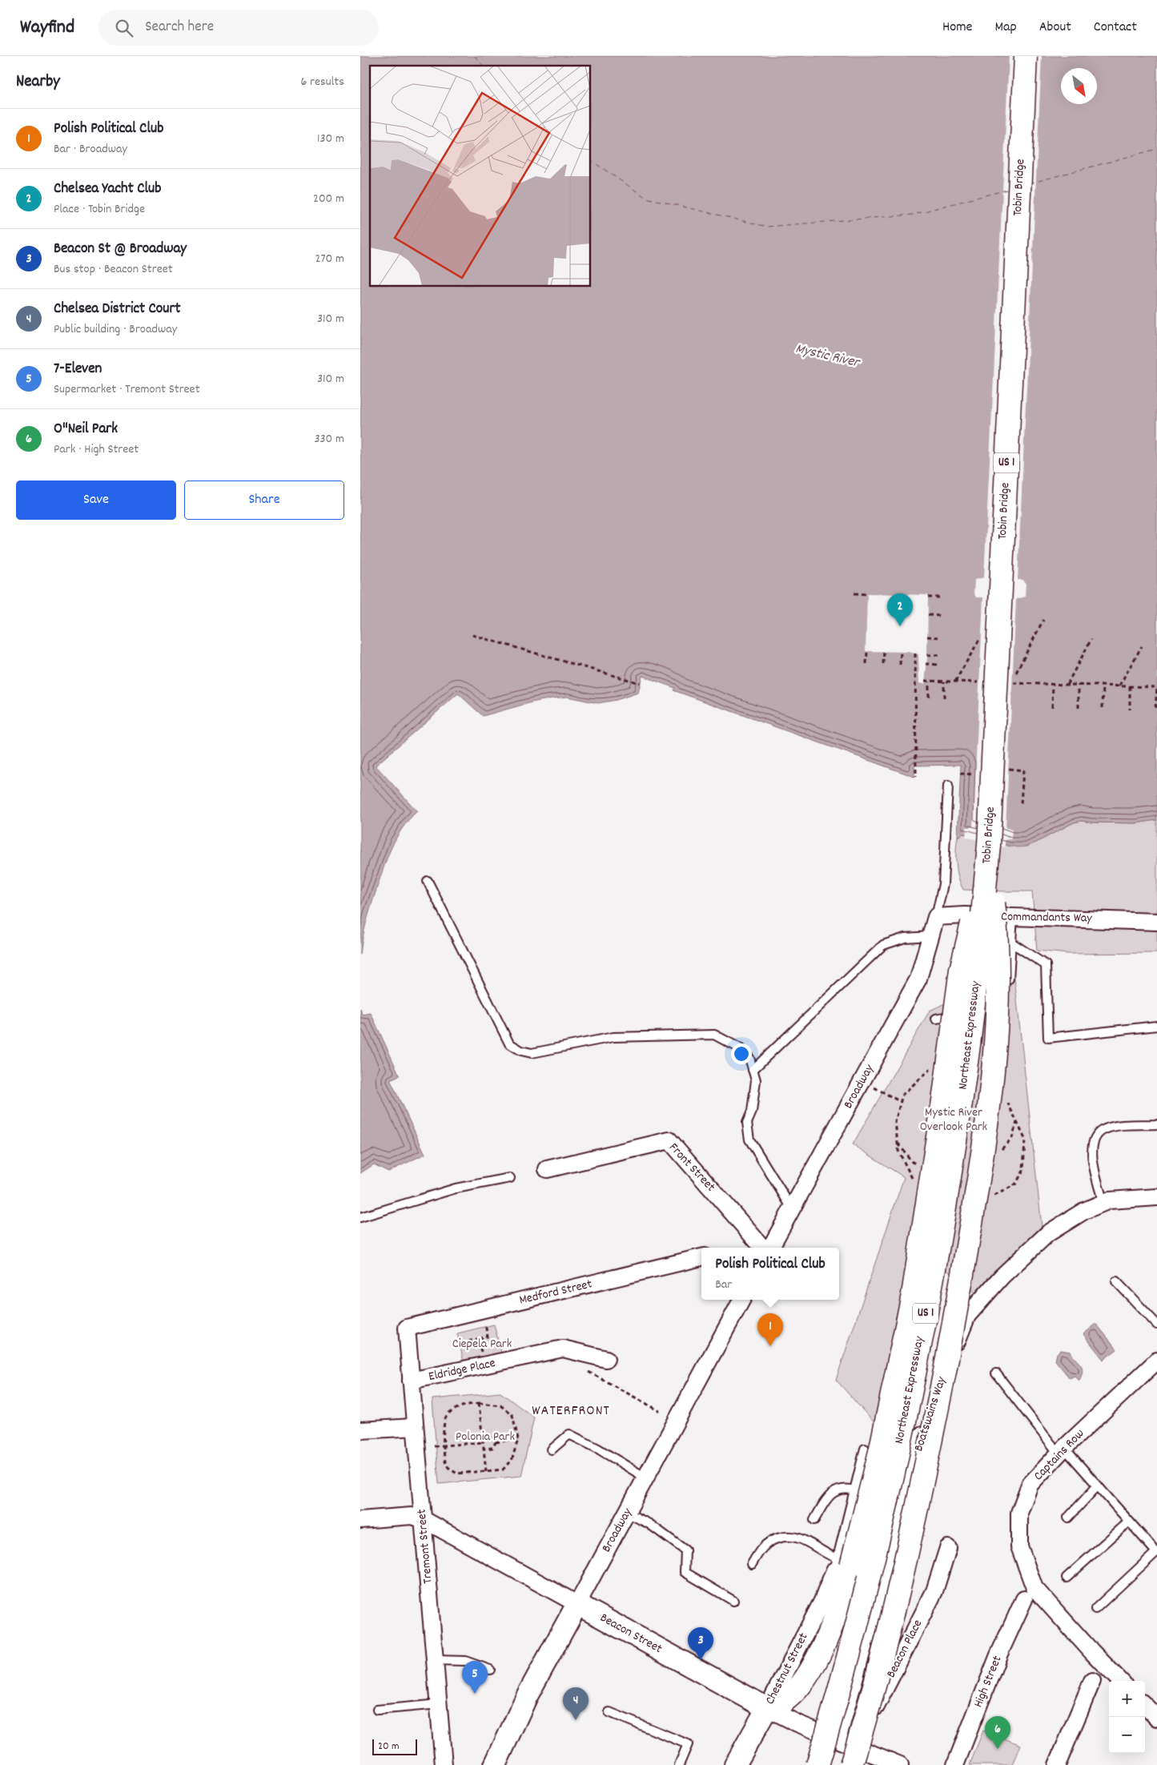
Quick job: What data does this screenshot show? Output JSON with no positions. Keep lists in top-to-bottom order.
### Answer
{
  "streets": {
    "highway": ["Tobin Bridge", "US 1", "Northeast Expressway"],
    "street": [
      "Commandants Way",
      "Broadway",
      "Front Street",
      "Medford Street",
      "Eldridge Place",
      "Boatswains Way",
      "Captains Row",
      "Tremont Street",
      "Beacon Street",
      "Beacon Place",
      "Chestnut Street",
      "High Street"
    ]
  },
  "crossings": [
    ["Tobin Bridge", "Northeast Expressway"],
    ["Commandants Way", "Broadway"],
    ["Broadway", "Beacon Street"],
    ["Medford Street", "Tremont Street"],
    ["Eldridge Place", "Tremont Street"],
    ["Boatswains Way", "Beacon Street"],
    ["Tremont Street", "Beacon Street"],
    ["Beacon Street", "Beacon Place"],
    ["Beacon Street", "Chestnut Street"]
  ],
  "districts": ["WATERFRONT"],
  "water": ["Mystic River"],
  "parks": ["Mystic River Overlook Park", "Ciepela Park", "Polonia Park"],
  "scale_bar": "20 m",
  "north": "bottom right",
  "page": {
    "header": "Wayfind",
    "search": "Search here",
    "nav": [
      "Home",
      "Map",
      "About",
      "Contact"
    ],
    "heading": ["Nearby", "6 results"],
    "list": [
      {
        "mark": "1",
        "name": "Polish Political Club",
        "note": "Bar · Broadway",
        "value": "130 m"
      },
      {
        "mark": "2",
        "name": "Chelsea Yacht Club",
        "note": "Place · Tobin Bridge",
        "value": "200 m"
      },
      {
        "mark": "3",
        "name": "Beacon St @ Broadway",
        "note": "Bus stop · Beacon Street",
        "value": "270 m"
      },
      {
        "mark": "4",
        "name": "Chelsea District Court",
        "note": "Public building · Broadway",
        "value": "310 m"
      },
      {
        "mark": "5",
        "name": "7-Eleven",
        "note": "Supermarket · Tremont Street",
        "value": "310 m"
      },
      {
        "mark": "6",
        "name": "O\"Neil Park",
        "note": "Park · High Street",
        "value": "330 m"
      }
    ],
    "buttons": ["Save", "Share"],
    "pins": [
      "2",
      "1",
      "3",
      "5",
      "4",
      "6"
    ],
    "popup": ["Polish Political Club", "Bar"],
    "map_buttons": ["+", "−"],
    "scale": "20 m"
  }
}
